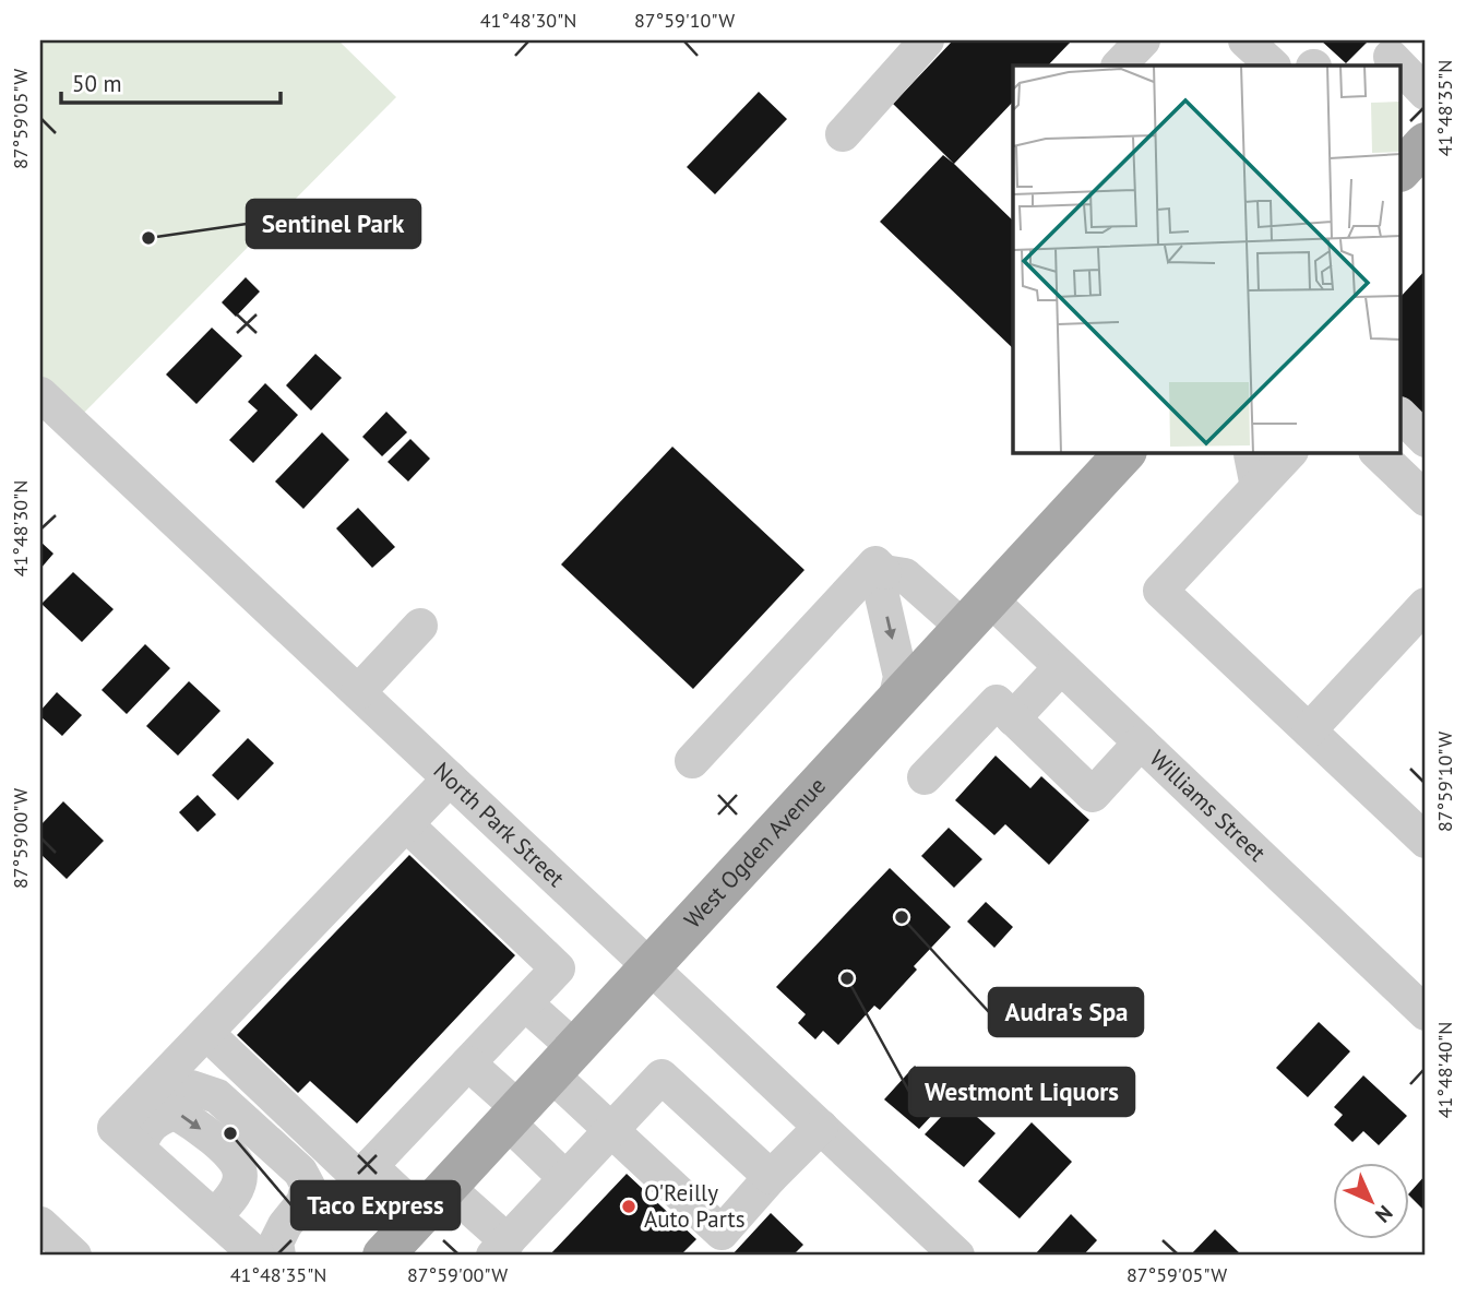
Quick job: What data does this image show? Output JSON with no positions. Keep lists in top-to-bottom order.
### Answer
{
  "streets": {
    "main road": ["West Ogden Avenue"],
    "street": ["Williams Street", "North Park Street"]
  },
  "crossings": [
    ["Williams Street", "West Ogden Avenue"],
    ["North Park Street", "West Ogden Avenue"]
  ],
  "places": [
    "Sentinel Park",
    "Audra's Spa",
    "Westmont Liquors",
    "Taco Express",
    "O'Reilly Auto Parts"
  ],
  "scale_bar": "50 m",
  "north": "bottom right",
  "coordinates": [
    "41°48'30\"N",
    "87°59'10\"W",
    "41°48'35\"N",
    "87°59'05\"W",
    "87°59'00\"W",
    "41°48'40\"N"
  ]
}
